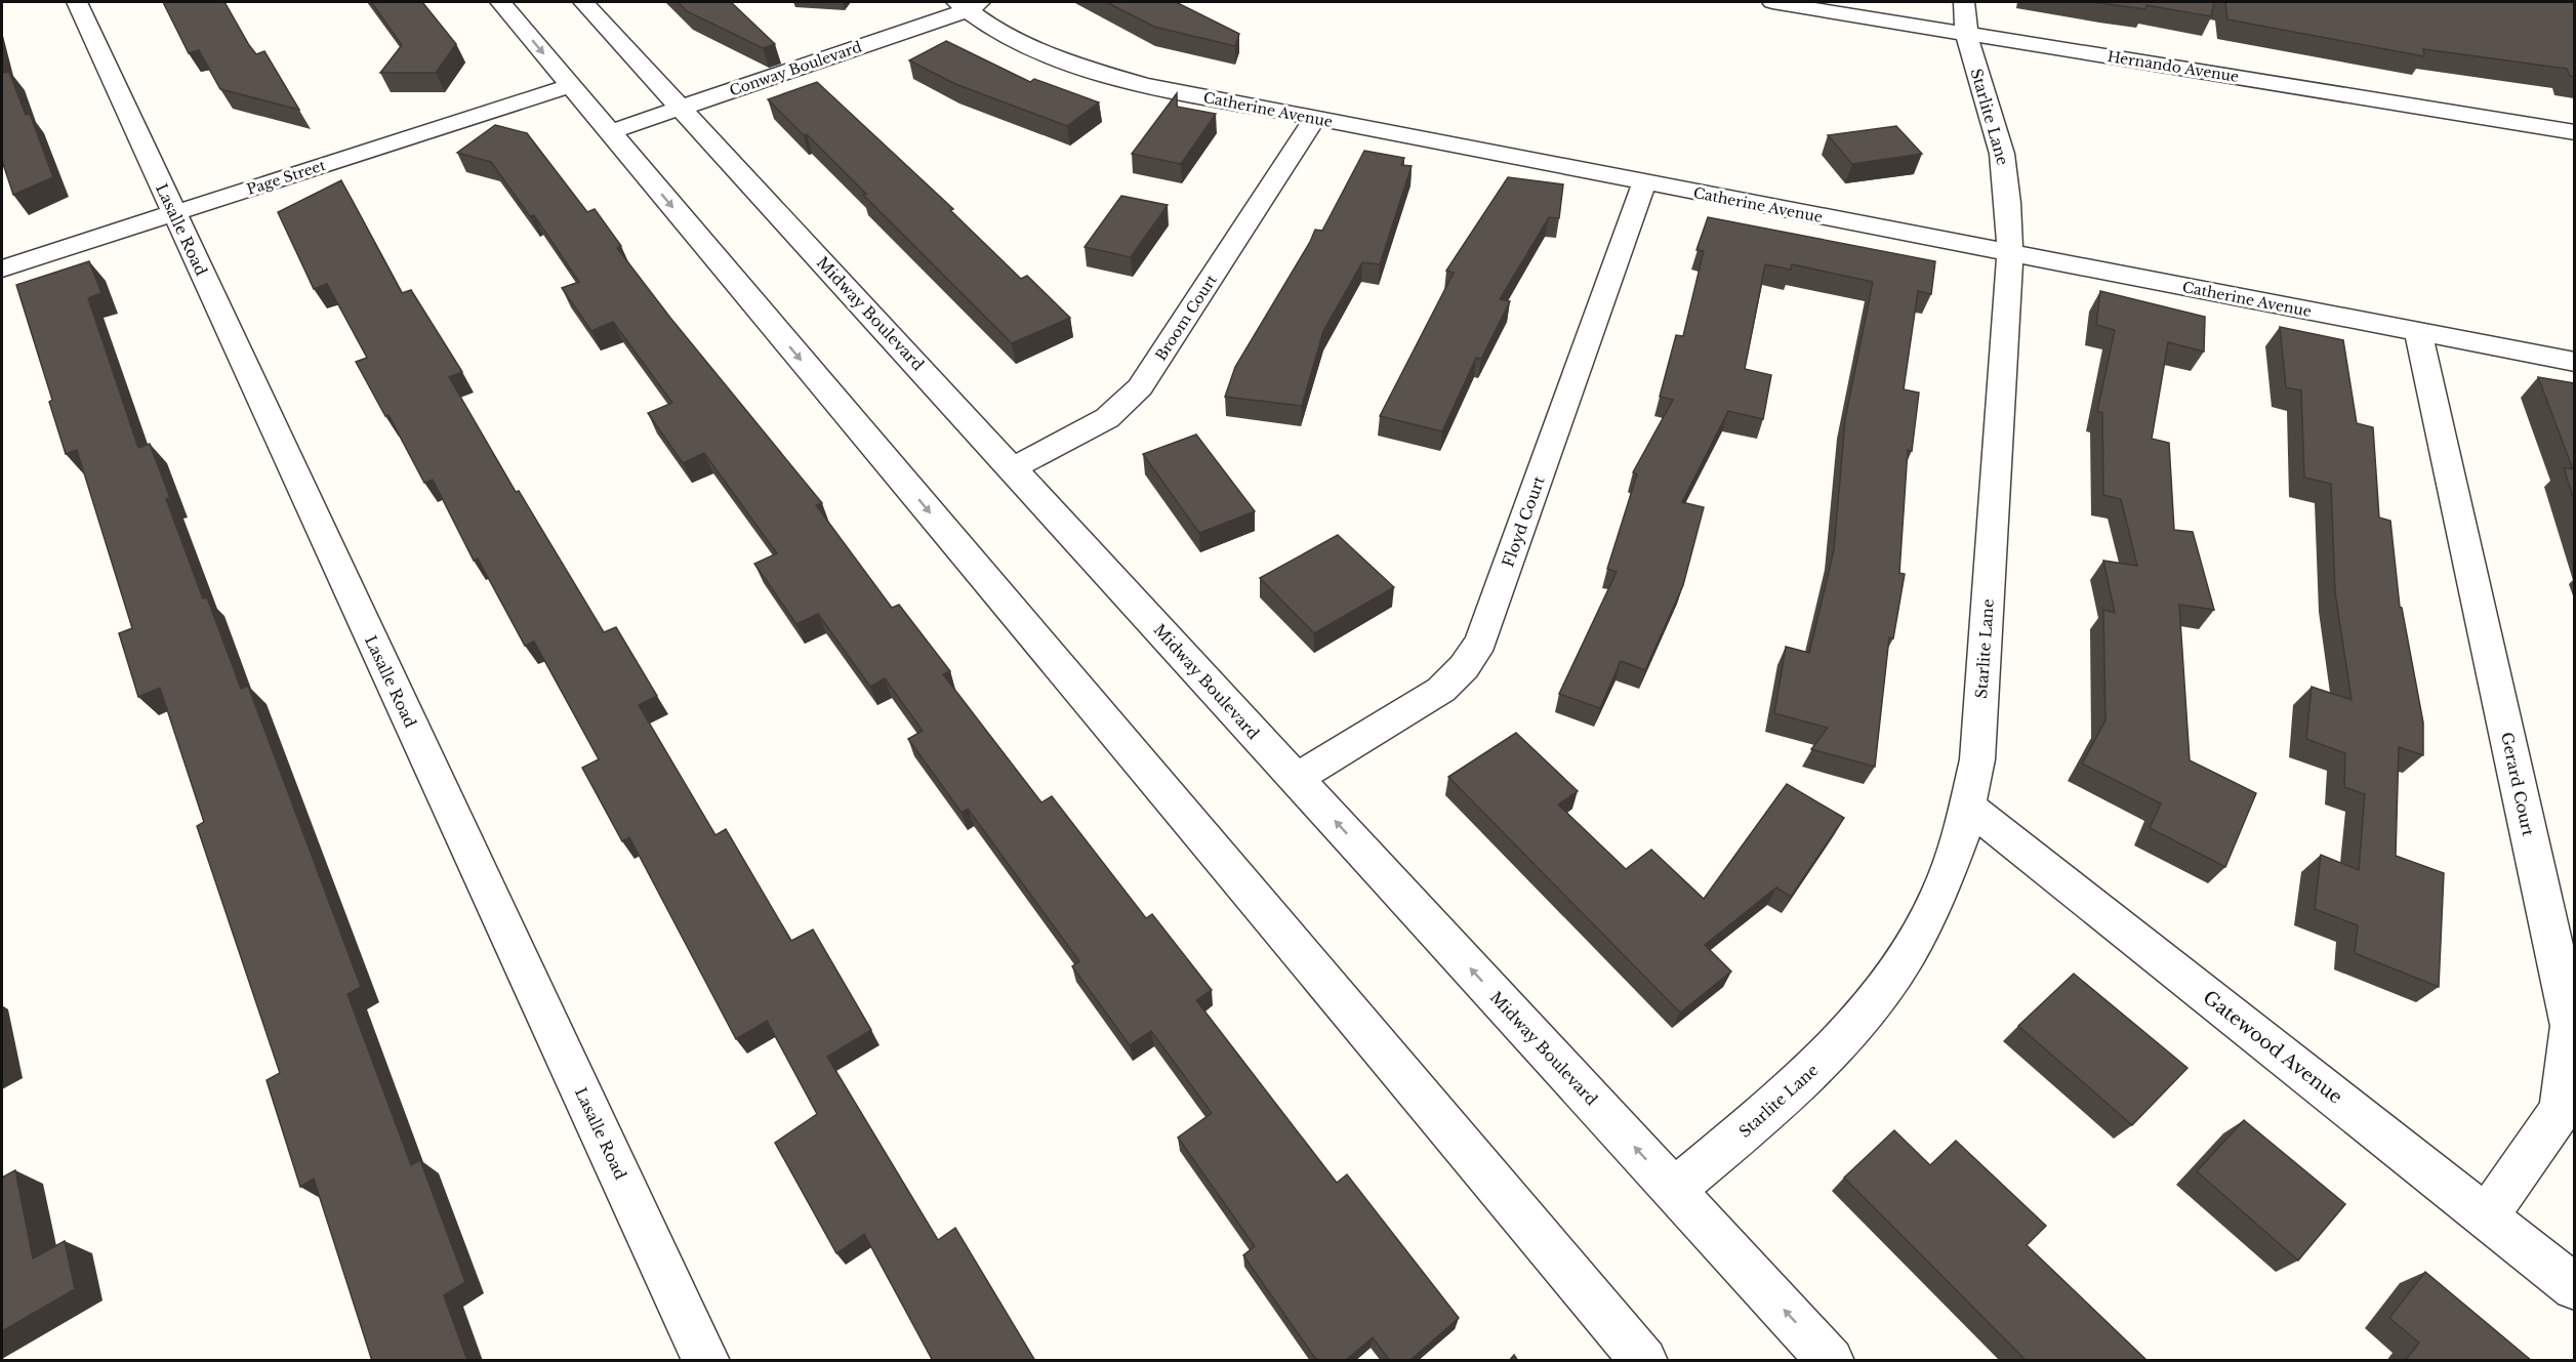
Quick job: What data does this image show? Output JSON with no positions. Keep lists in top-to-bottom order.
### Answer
{
  "streets": {
    "street": [
      "Hernando Avenue",
      "Conway Boulevard",
      "Catherine Avenue",
      "Starlite Lane",
      "Page Street",
      "Lasalle Road",
      "Midway Boulevard",
      "Broom Court",
      "Floyd Court",
      "Gerard Court",
      "Gatewood Avenue"
    ]
  },
  "crossings": [
    ["Hernando Avenue", "Starlite Lane"],
    ["Conway Boulevard", "Catherine Avenue"],
    ["Conway Boulevard", "Midway Boulevard"],
    ["Catherine Avenue", "Starlite Lane"],
    ["Catherine Avenue", "Broom Court"],
    ["Catherine Avenue", "Floyd Court"],
    ["Catherine Avenue", "Gerard Court"],
    ["Starlite Lane", "Midway Boulevard"],
    ["Starlite Lane", "Gatewood Avenue"],
    ["Page Street", "Lasalle Road"],
    ["Midway Boulevard", "Broom Court"],
    ["Midway Boulevard", "Floyd Court"],
    ["Gerard Court", "Gatewood Avenue"]
  ]
}
